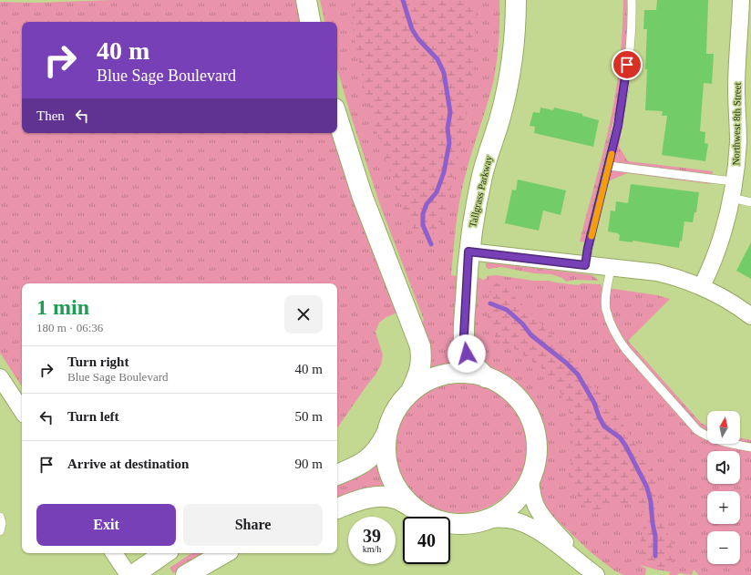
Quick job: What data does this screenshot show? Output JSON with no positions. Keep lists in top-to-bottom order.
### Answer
{
  "streets": {
    "street": ["Northwest 8th Street", "Tallgrass Parkway"]
  },
  "north": "top",
  "page": {
    "turn": ["40 m", "Blue Sage Boulevard"],
    "then": "Then",
    "heading": ["1 min", "180 m · 06:36"],
    "list": [
      {
        "name": "Turn right",
        "note": "Blue Sage Boulevard",
        "value": "40 m"
      },
      {
        "name": "Turn left",
        "value": "50 m"
      },
      {
        "name": "Arrive at destination",
        "value": "90 m"
      }
    ],
    "map_buttons": ["+", "−"],
    "buttons": ["Exit", "Share"],
    "speed": "39 km/h",
    "limit": "40"
  }
}
